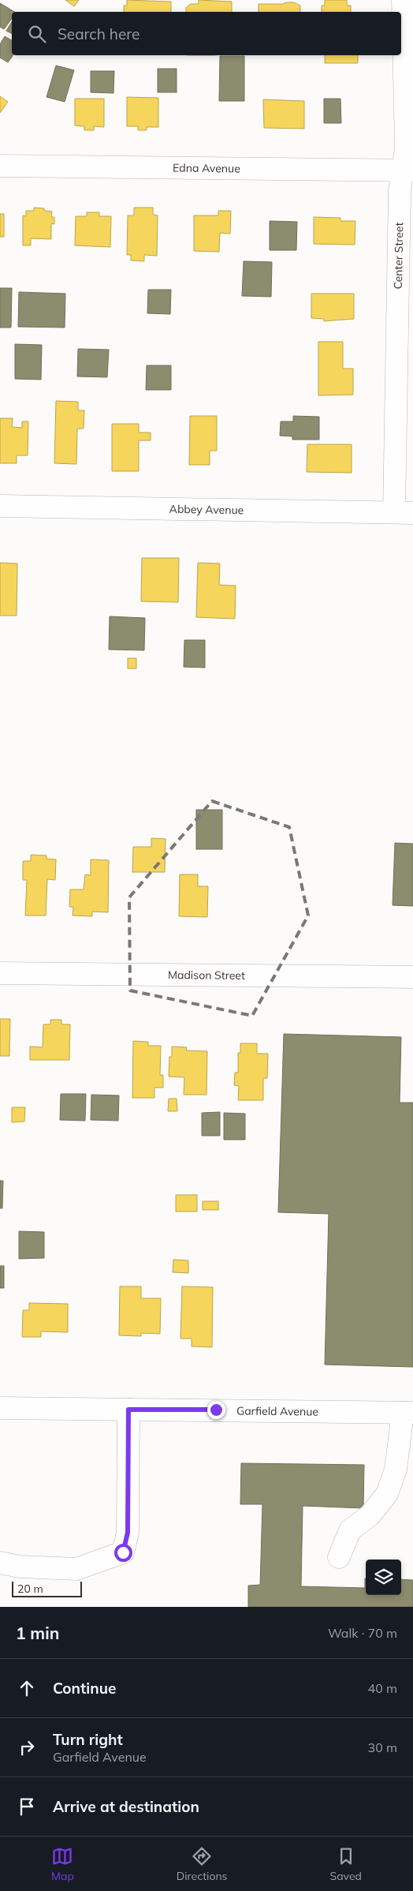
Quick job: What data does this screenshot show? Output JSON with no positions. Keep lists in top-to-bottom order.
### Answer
{
  "streets": {
    "street": [
      "Edna Avenue",
      "Center Street",
      "Abbey Avenue",
      "Madison Street",
      "Garfield Avenue"
    ]
  },
  "crossings": [
    ["Edna Avenue", "Center Street"],
    ["Center Street", "Abbey Avenue"]
  ],
  "scale_bar": "20 m",
  "page": {
    "search": "Search here",
    "scale": "20 m",
    "heading": ["1 min", "Walk · 70 m"],
    "list": [
      ["Continue", "40 m"],
      ["Turn right", "Garfield Avenue", "30 m"],
      "Arrive at destination"
    ],
    "nav": ["Map", "Directions", "Saved"]
  }
}
